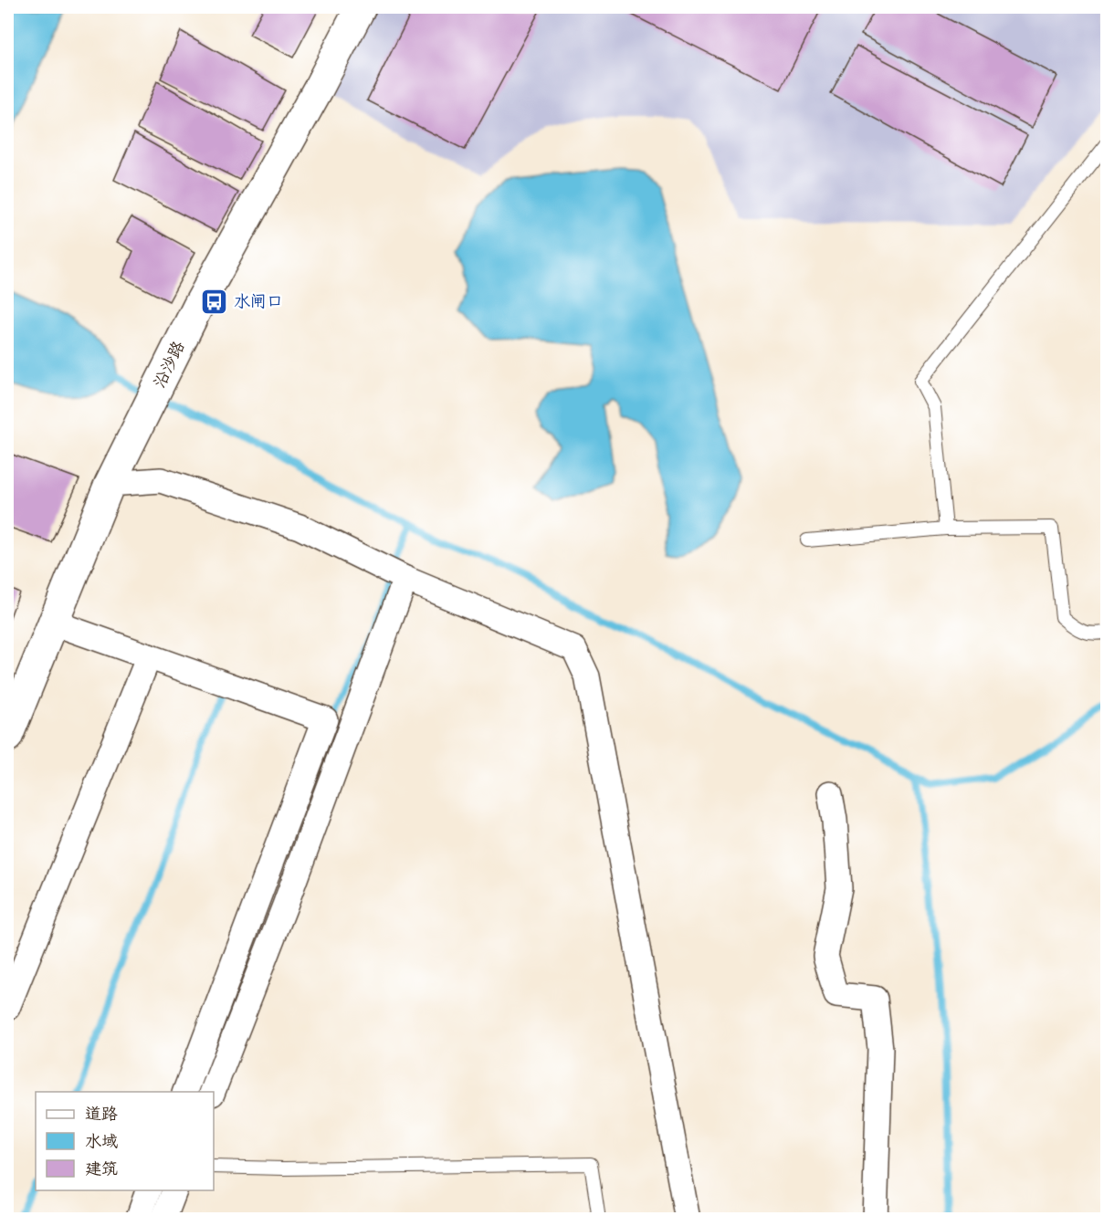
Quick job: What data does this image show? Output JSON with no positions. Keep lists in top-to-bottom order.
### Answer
{
  "streets": {
    "street": ["沿沙路"]
  },
  "places": {
    "bus stop": ["水闸口"]
  },
  "legend": ["道路", "水域", "建筑"]
}
